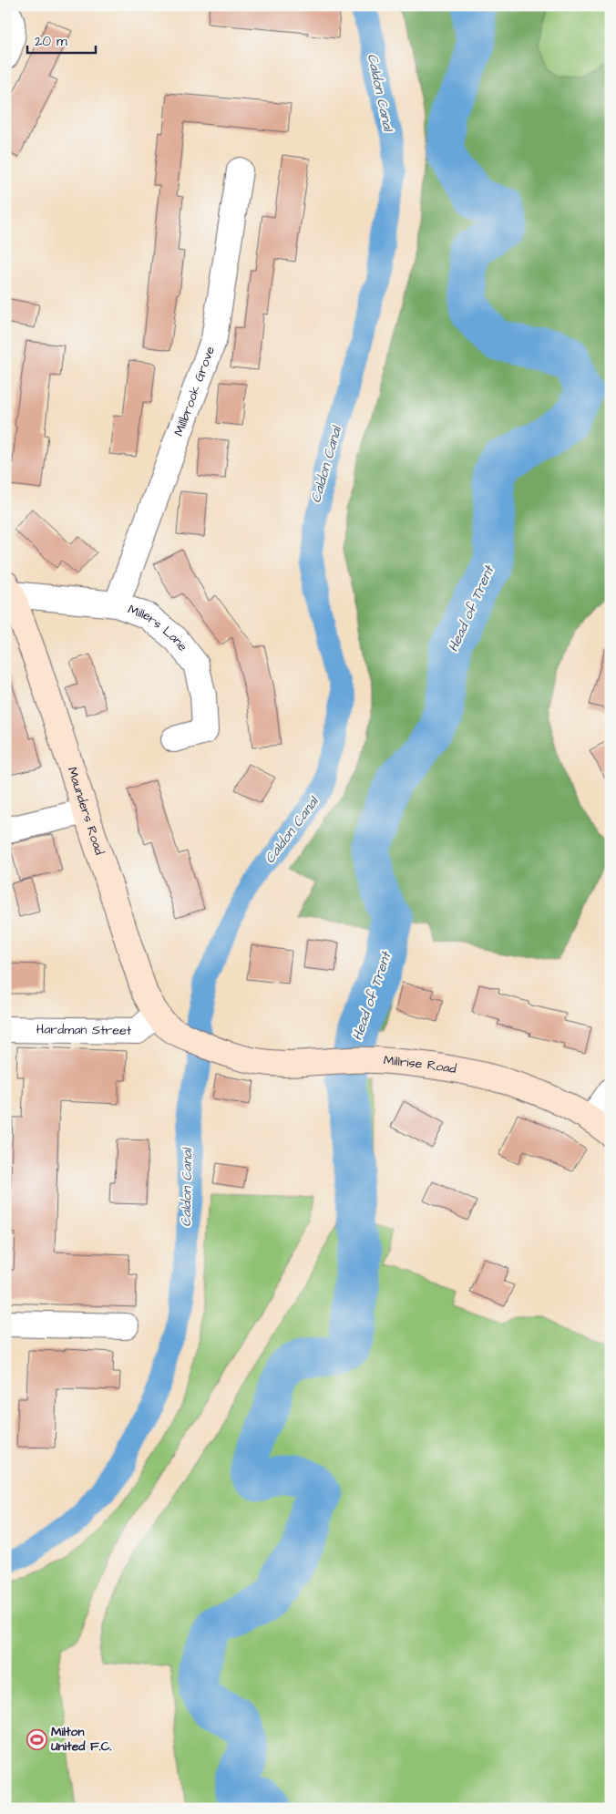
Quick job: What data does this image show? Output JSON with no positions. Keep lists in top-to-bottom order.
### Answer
{
  "streets": {
    "street": [
      "Millbrook Grove",
      "Millers Lane",
      "Maunders Road",
      "Hardman Street",
      "Millrise Road"
    ]
  },
  "crossings": [
    ["Millbrook Grove", "Millers Lane"],
    ["Millers Lane", "Maunders Road"],
    ["Maunders Road", "Hardman Street"],
    ["Maunders Road", "Millrise Road"],
    ["Hardman Street", "Millrise Road"]
  ],
  "water": ["Caldon Canal", "Head of Trent"],
  "places": {
    "sports": ["Milton United F.C."]
  },
  "scale_bar": "20 m"
}
